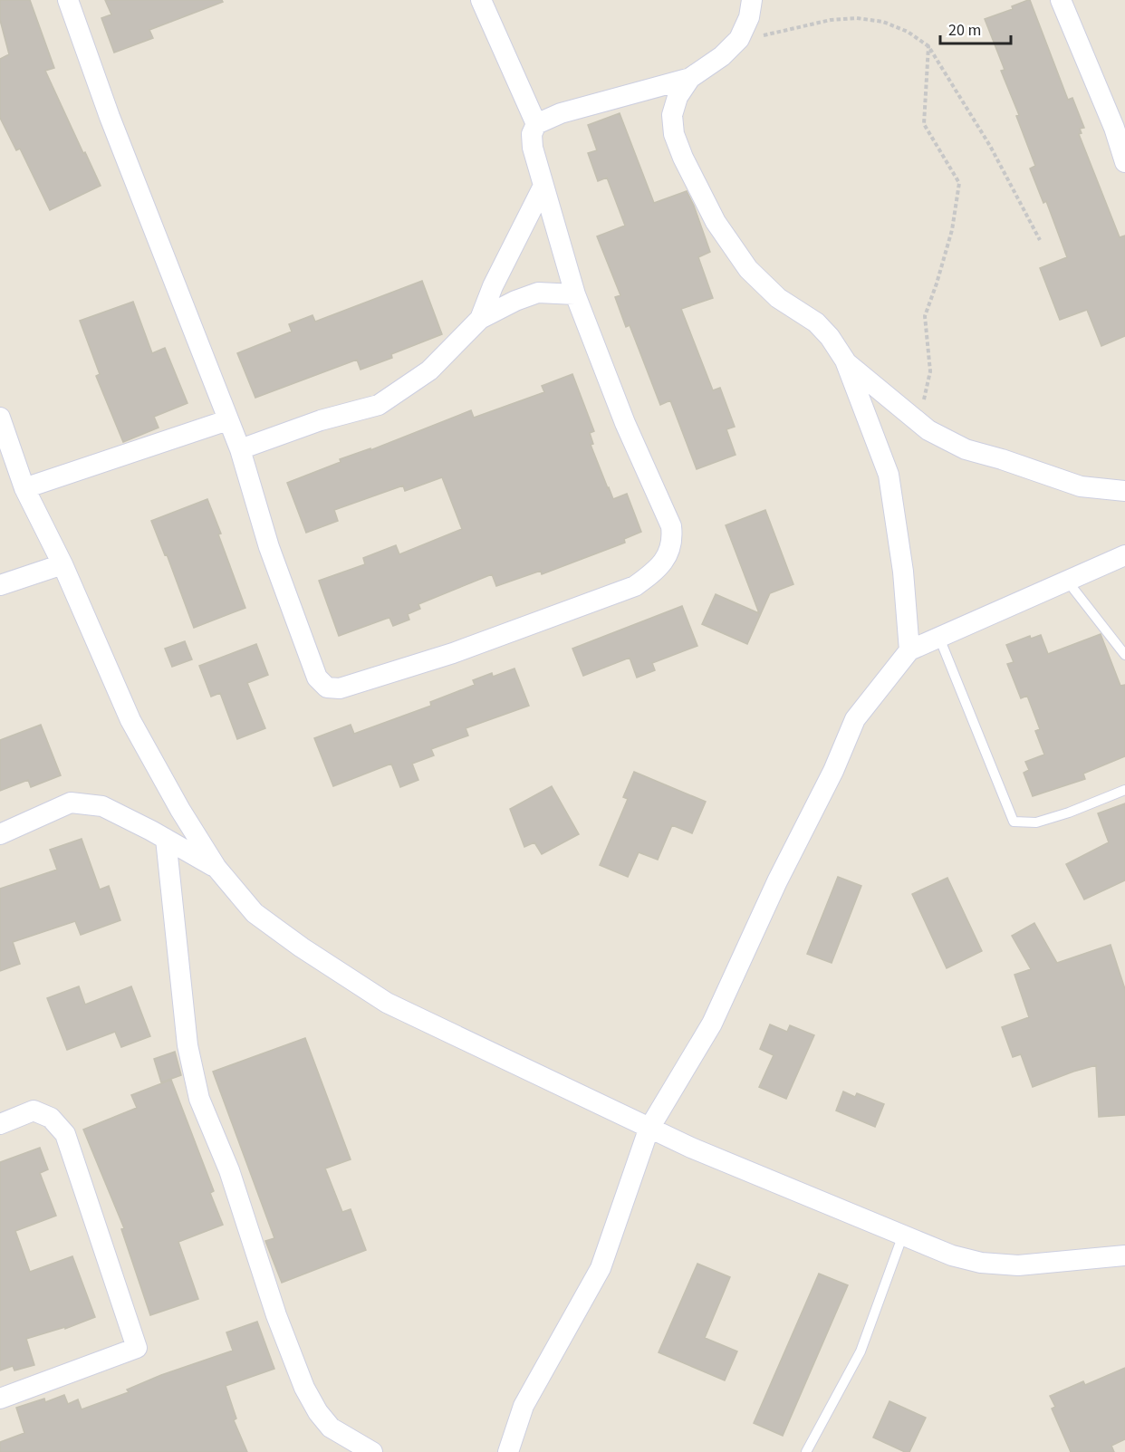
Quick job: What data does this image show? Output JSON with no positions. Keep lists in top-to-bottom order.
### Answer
{
  "scale_bar": "20 m"
}
